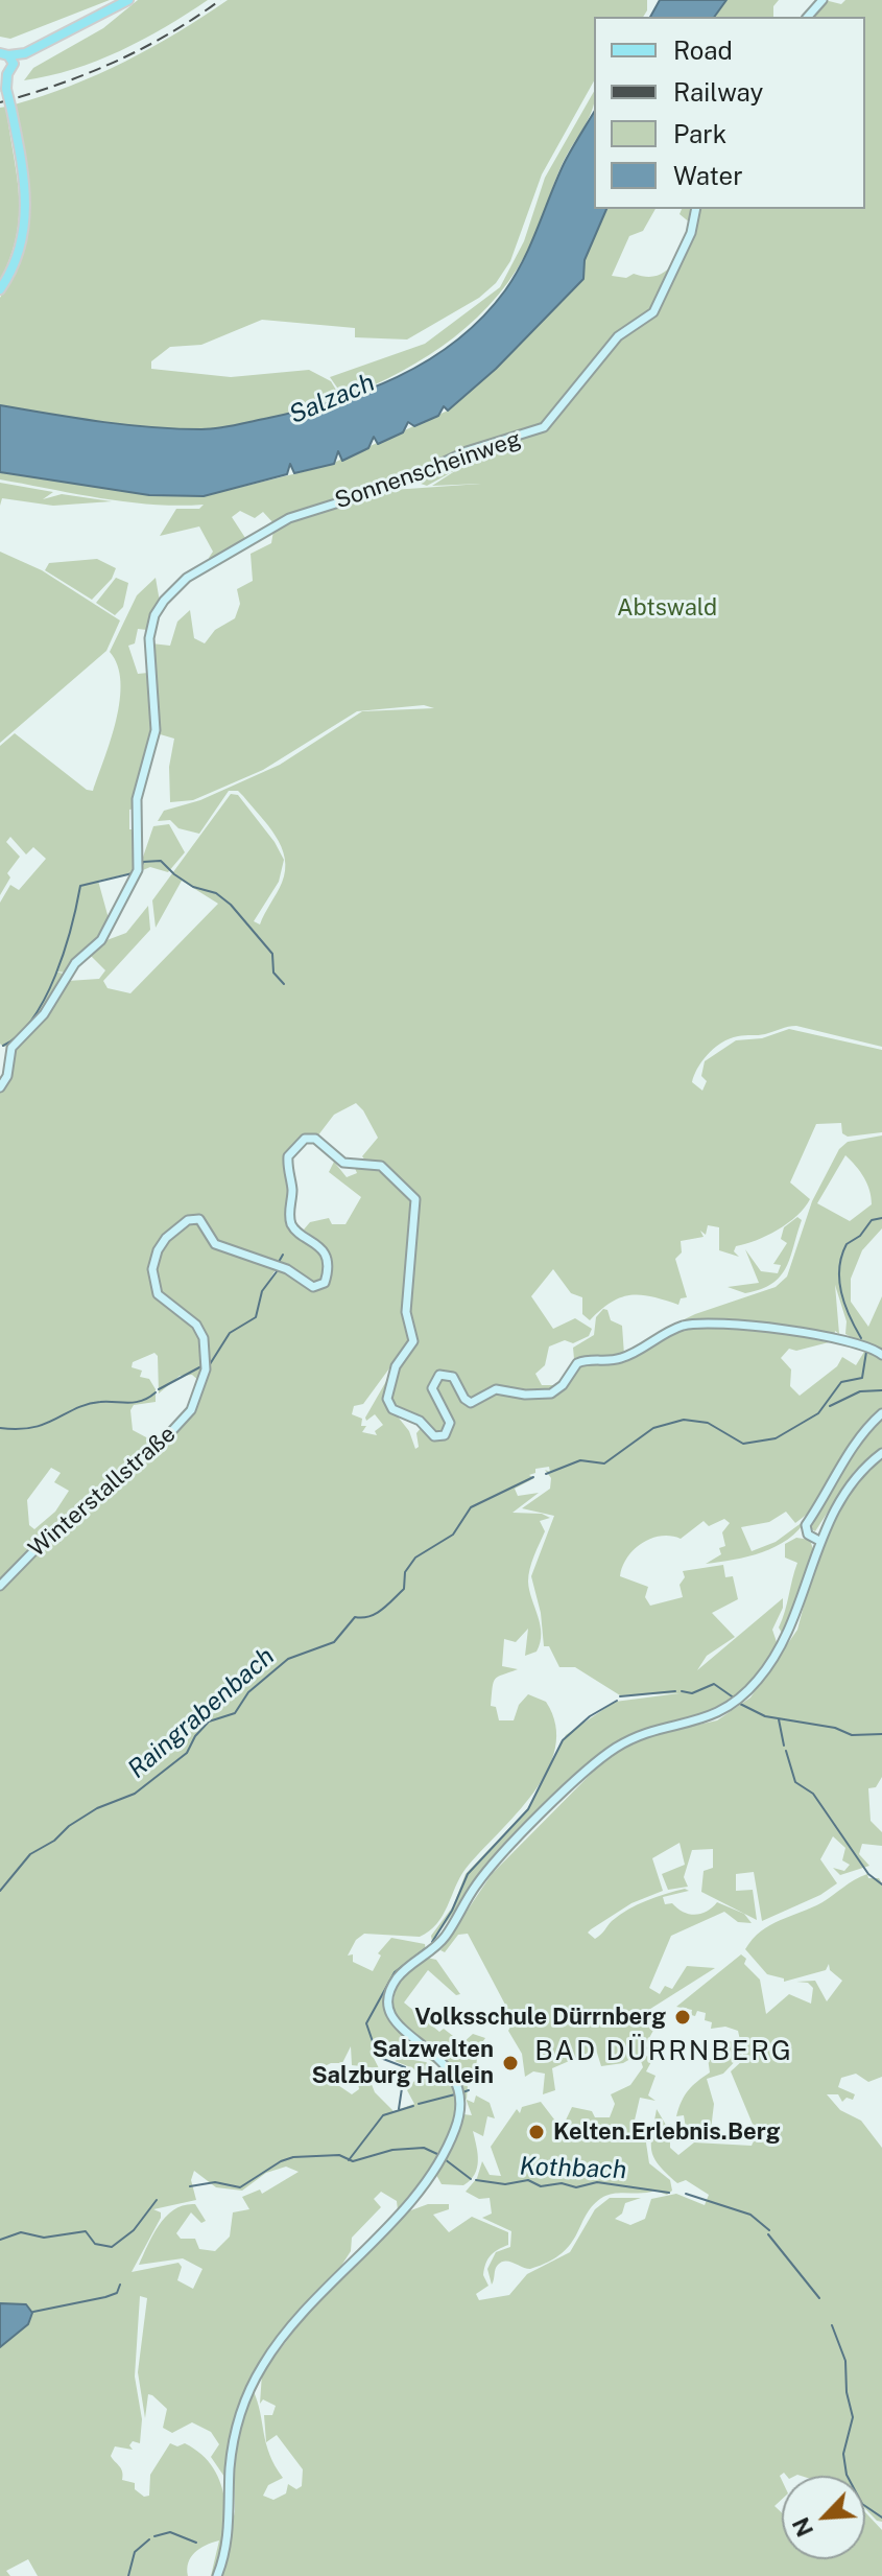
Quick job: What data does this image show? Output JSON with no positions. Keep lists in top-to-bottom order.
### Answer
{
  "streets": {
    "street": ["Sonnenscheinweg", "Winterstallstraße"]
  },
  "districts": ["BAD DÜRRNBERG"],
  "water": ["Salzach", "Raingrabenbach", "Kothbach"],
  "parks": ["Abtswald"],
  "places": ["Volksschule Dürrnberg", "Salzwelten Salzburg Hallein", "Kelten.Erlebnis.Berg"],
  "legend": [
    "Road",
    "Railway",
    "Park",
    "Water"
  ],
  "north": "bottom left"
}
